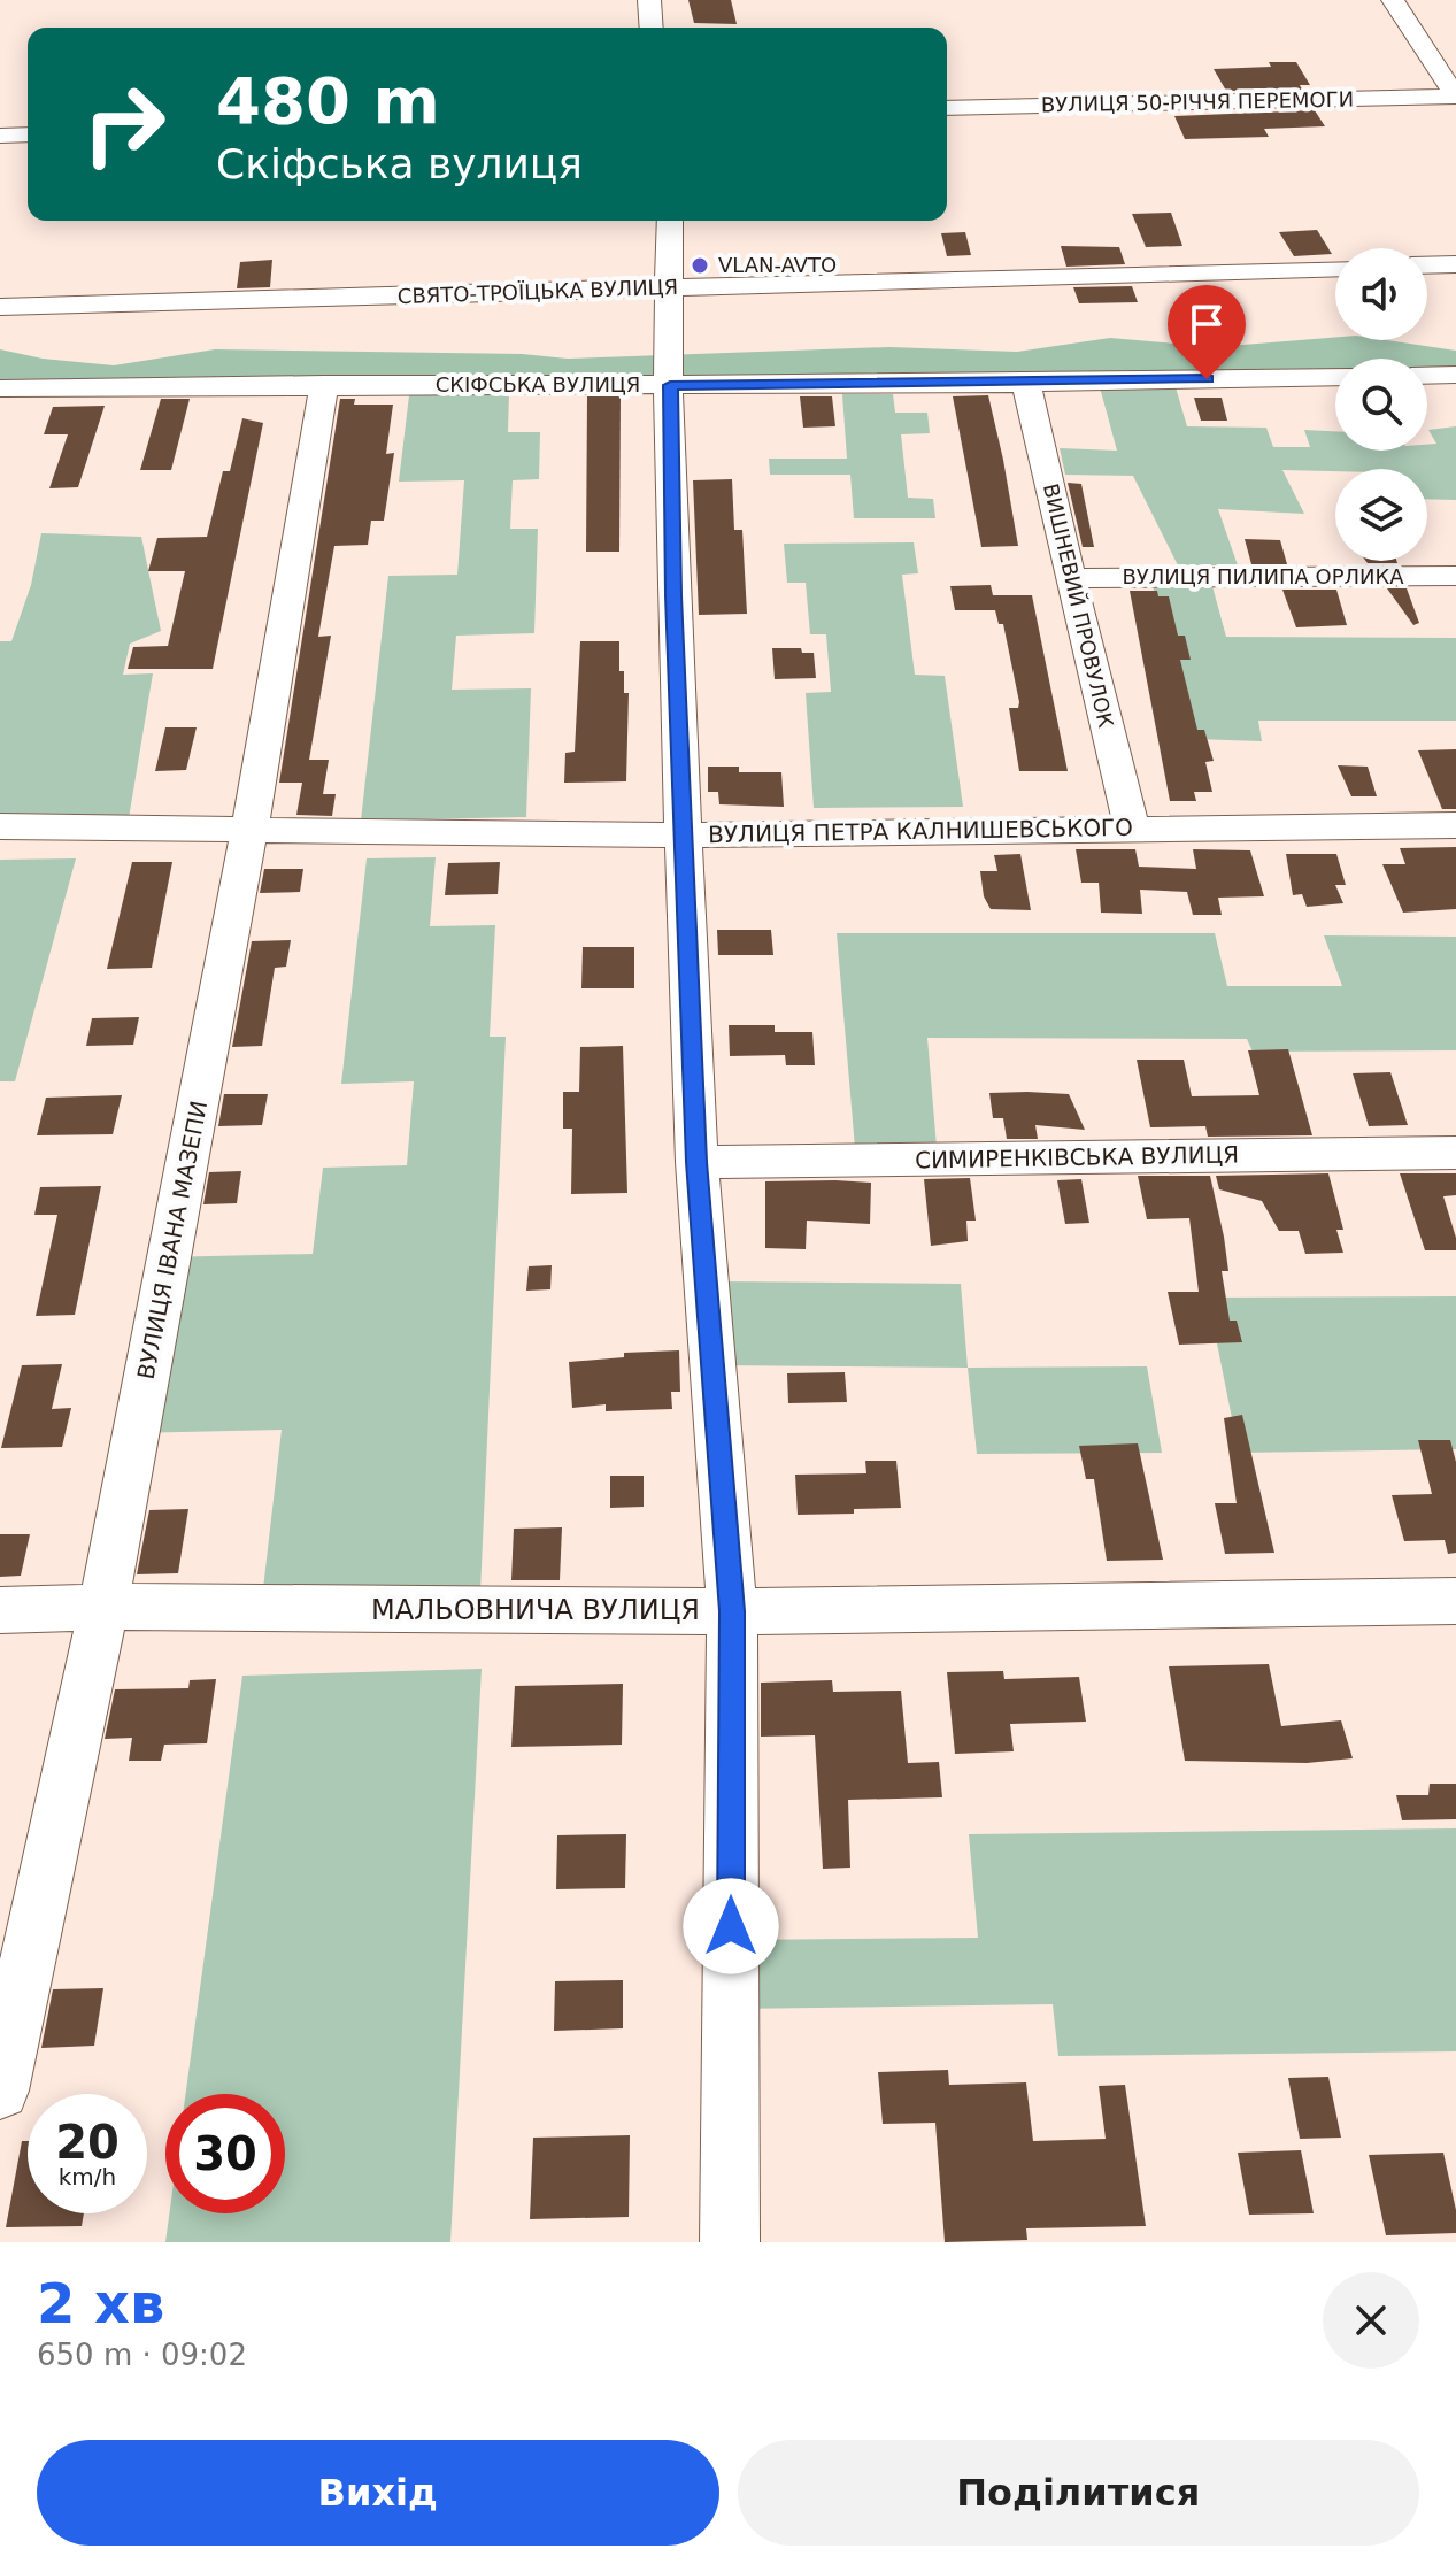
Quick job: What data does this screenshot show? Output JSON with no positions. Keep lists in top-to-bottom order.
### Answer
{
  "streets": {
    "street": [
      "ВУЛИЦЯ 50-РІЧЧЯ ПЕРЕМОГИ",
      "СВЯТО-ТРОЇЦЬКА ВУЛИЦЯ",
      "СКІФСЬКА ВУЛИЦЯ",
      "ВУЛИЦЯ ПИЛИПА ОРЛИКА",
      "ВИШНЕВИЙ ПРОВУЛОК",
      "ВУЛИЦЯ ПЕТРА КАЛНИШЕВСЬКОГО",
      "СИМИРЕНКІВСЬКА ВУЛИЦЯ",
      "ВУЛИЦЯ ІВАНА МАЗЕПИ",
      "МАЛЬОВНИЧА ВУЛИЦЯ"
    ]
  },
  "crossings": [
    ["СКІФСЬКА ВУЛИЦЯ", "ВИШНЕВИЙ ПРОВУЛОК"],
    ["СКІФСЬКА ВУЛИЦЯ", "ВУЛИЦЯ ІВАНА МАЗЕПИ"],
    ["ВУЛИЦЯ ПИЛИПА ОРЛИКА", "ВИШНЕВИЙ ПРОВУЛОК"],
    ["ВИШНЕВИЙ ПРОВУЛОК", "ВУЛИЦЯ ПЕТРА КАЛНИШЕВСЬКОГО"],
    ["ВУЛИЦЯ ПЕТРА КАЛНИШЕВСЬКОГО", "ВУЛИЦЯ ІВАНА МАЗЕПИ"],
    ["ВУЛИЦЯ ІВАНА МАЗЕПИ", "МАЛЬОВНИЧА ВУЛИЦЯ"]
  ],
  "places": ["VLAN-AVTO"],
  "page": {
    "turn": ["480 m", "Скіфська вулиця"],
    "speed": "20 km/h",
    "limit": "30",
    "heading": ["2 хв", "650 m · 09:02"],
    "buttons": ["Вихід", "Поділитися"]
  }
}
